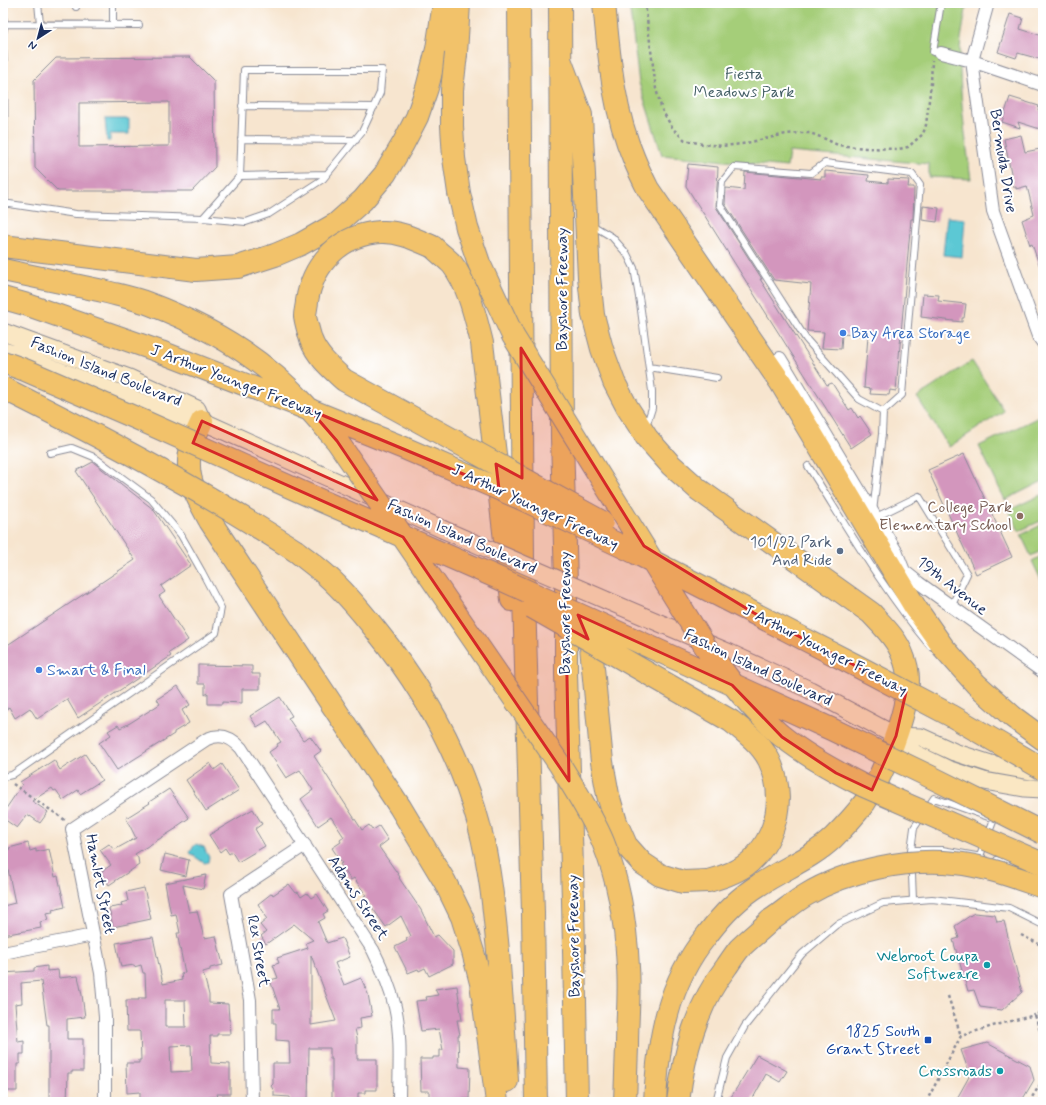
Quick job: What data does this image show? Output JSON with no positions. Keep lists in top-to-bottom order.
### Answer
{
  "streets": {
    "highway": ["Bayshore Freeway", "J Arthur Younger Freeway"],
    "main road": ["Fashion Island Boulevard"],
    "street": [
      "Bermuda Drive",
      "19th Avenue",
      "Hamlet Street",
      "Adams Street",
      "Rex Street"
    ]
  },
  "crossings": [
    ["Fashion Island Boulevard", "J Arthur Younger Freeway"],
    ["Hamlet Street", "Adams Street"],
    ["Adams Street", "Rex Street"]
  ],
  "parks": ["Fiesta Meadows Park"],
  "places": {
    "other": [
      "Bay Area Storage",
      "College Park Elementary School",
      "101/92 Park And Ride",
      "Smart & Final",
      "Webroot Coupa Softweare",
      "Crossroads"
    ],
    "transit": ["1825 South Grant Street"]
  },
  "north": "bottom left"
}
